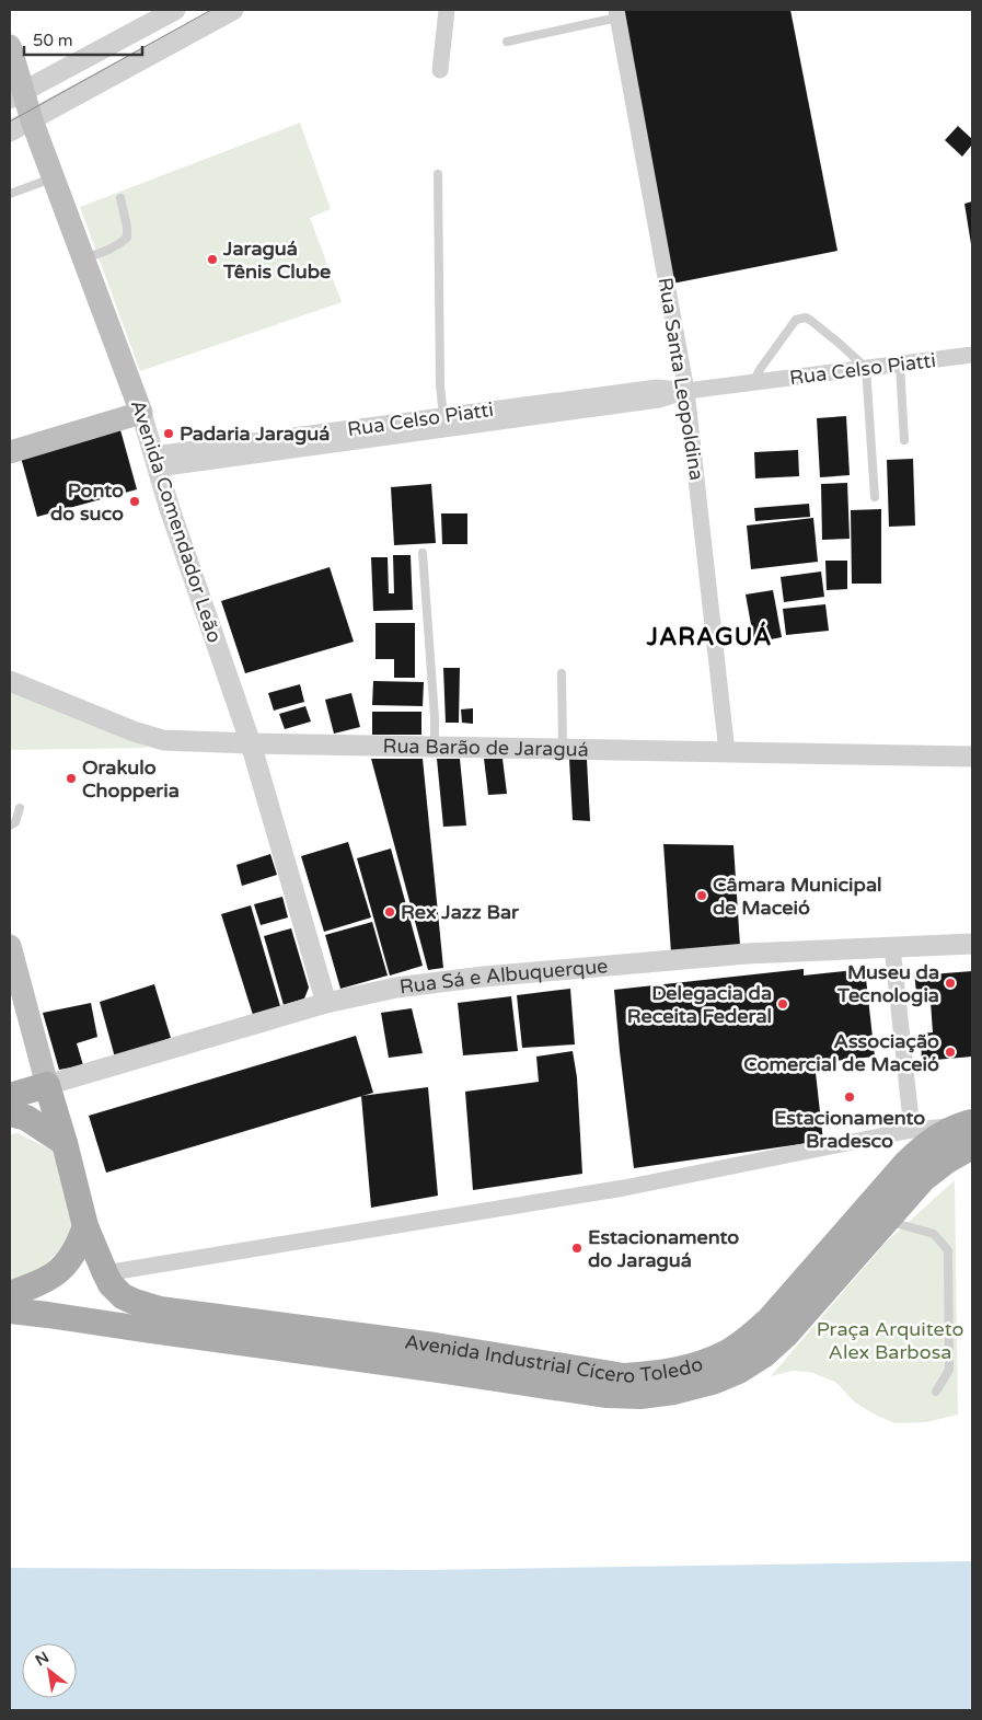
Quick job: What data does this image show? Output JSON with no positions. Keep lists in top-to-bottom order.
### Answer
{
  "streets": {
    "main road": ["Avenida Comendador Leão", "Avenida Industrial Cícero Toledo"],
    "street": [
      "Rua Celso Piatti",
      "Rua Santa Leopoldina",
      "Rua Barão de Jaraguá",
      "Rua Sá e Albuquerque"
    ]
  },
  "crossings": [
    ["Rua Celso Piatti", "Rua Santa Leopoldina"],
    ["Rua Celso Piatti", "Avenida Comendador Leão"],
    ["Rua Santa Leopoldina", "Rua Barão de Jaraguá"],
    ["Avenida Comendador Leão", "Rua Barão de Jaraguá"],
    ["Avenida Comendador Leão", "Rua Sá e Albuquerque"],
    ["Rua Sá e Albuquerque", "Avenida Industrial Cícero Toledo"]
  ],
  "districts": ["JARAGUÁ"],
  "parks": ["Praça Arquiteto Alex Barbosa"],
  "places": [
    "Jaraguá Tênis Clube",
    "Padaria Jaraguá",
    "Ponto do suco",
    "Orakulo Chopperia",
    "Câmara Municipal de Maceió",
    "Rex Jazz Bar",
    "Museu da Tecnologia",
    "Delegacia da Receita Federal",
    "Associação Comercial de Maceió",
    "Estacionamento Bradesco",
    "Estacionamento do Jaraguá"
  ],
  "scale_bar": "50 m",
  "north": "top left"
}
